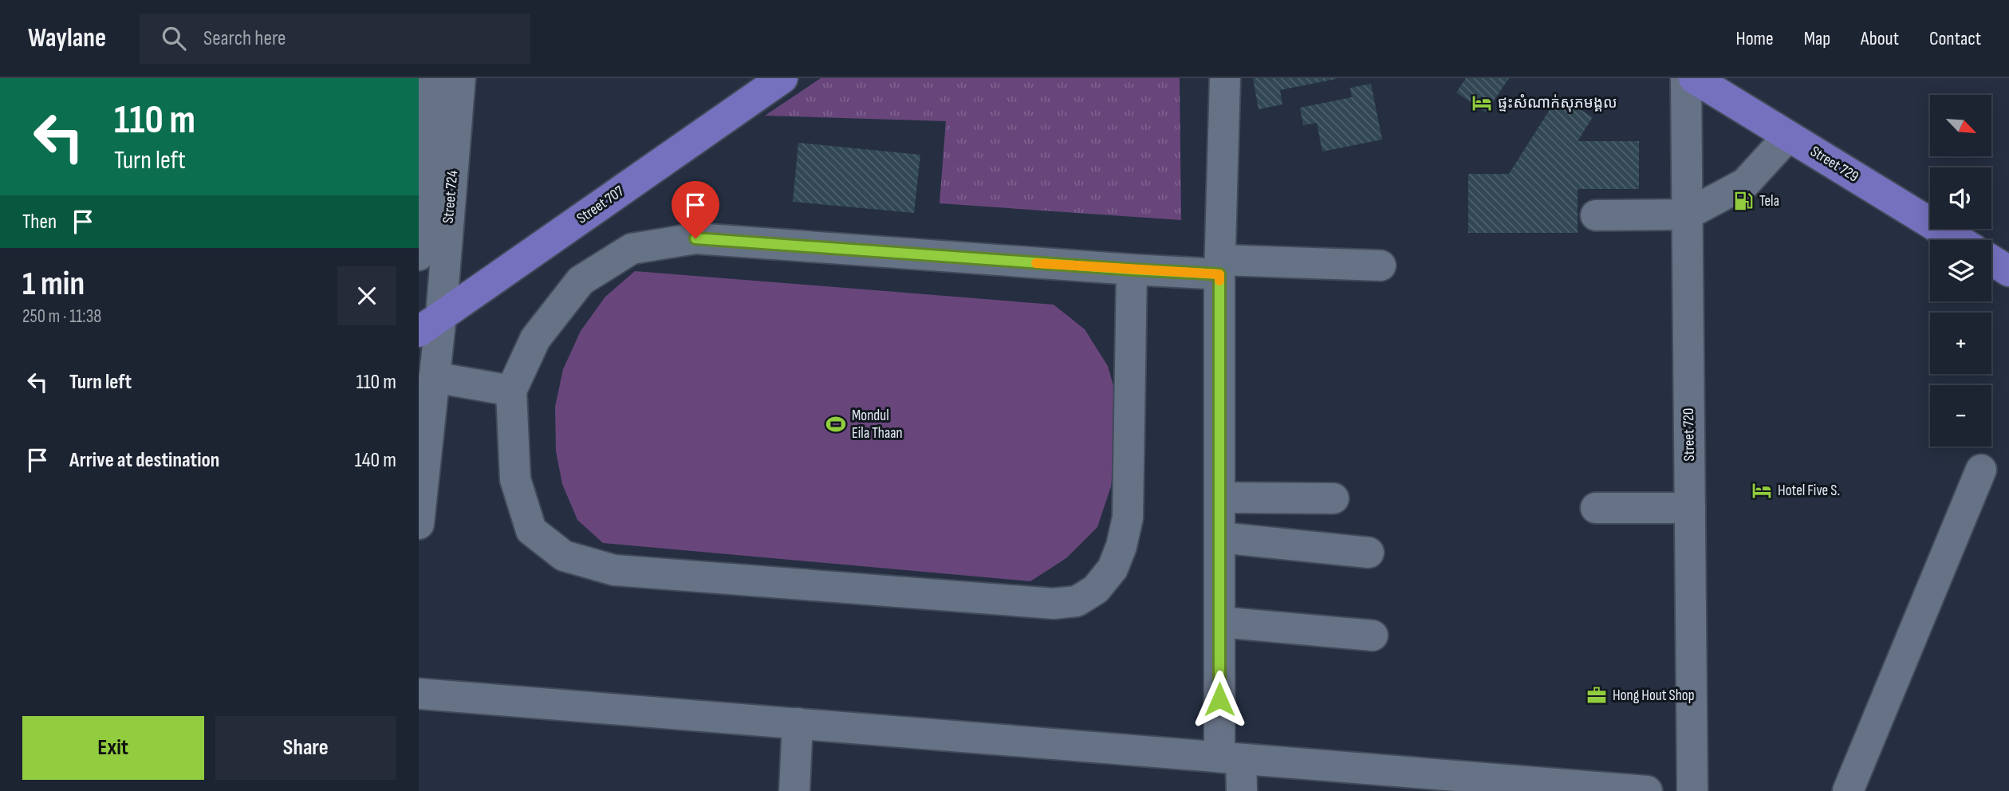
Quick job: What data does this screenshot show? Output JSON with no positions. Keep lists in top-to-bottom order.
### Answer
{
  "streets": {
    "main road": ["Street 729", "Street 707"],
    "street": ["Street 724", "Street 720"]
  },
  "crossings": [
    ["Street 724", "Street 707"]
  ],
  "places": {
    "hotel": ["ផ្ទះសំណាក់សុភមង្គល", "Hotel Five S."],
    "fuel station": ["Tela"],
    "sports": ["Mondul Eila Thaan"],
    "office": ["Hong Hout Shop"]
  },
  "north": "bottom right",
  "page": {
    "header": "Waylane",
    "search": "Search here",
    "nav": [
      "Home",
      "Map",
      "About",
      "Contact"
    ],
    "turn": ["110 m", "Turn left"],
    "map_buttons": ["+", "−"],
    "then": "Then",
    "heading": ["1 min", "250 m · 11:38"],
    "list": [
      {
        "name": "Turn left",
        "value": "110 m"
      },
      {
        "name": "Arrive at destination",
        "value": "140 m"
      }
    ],
    "buttons": ["Exit", "Share"]
  }
}
